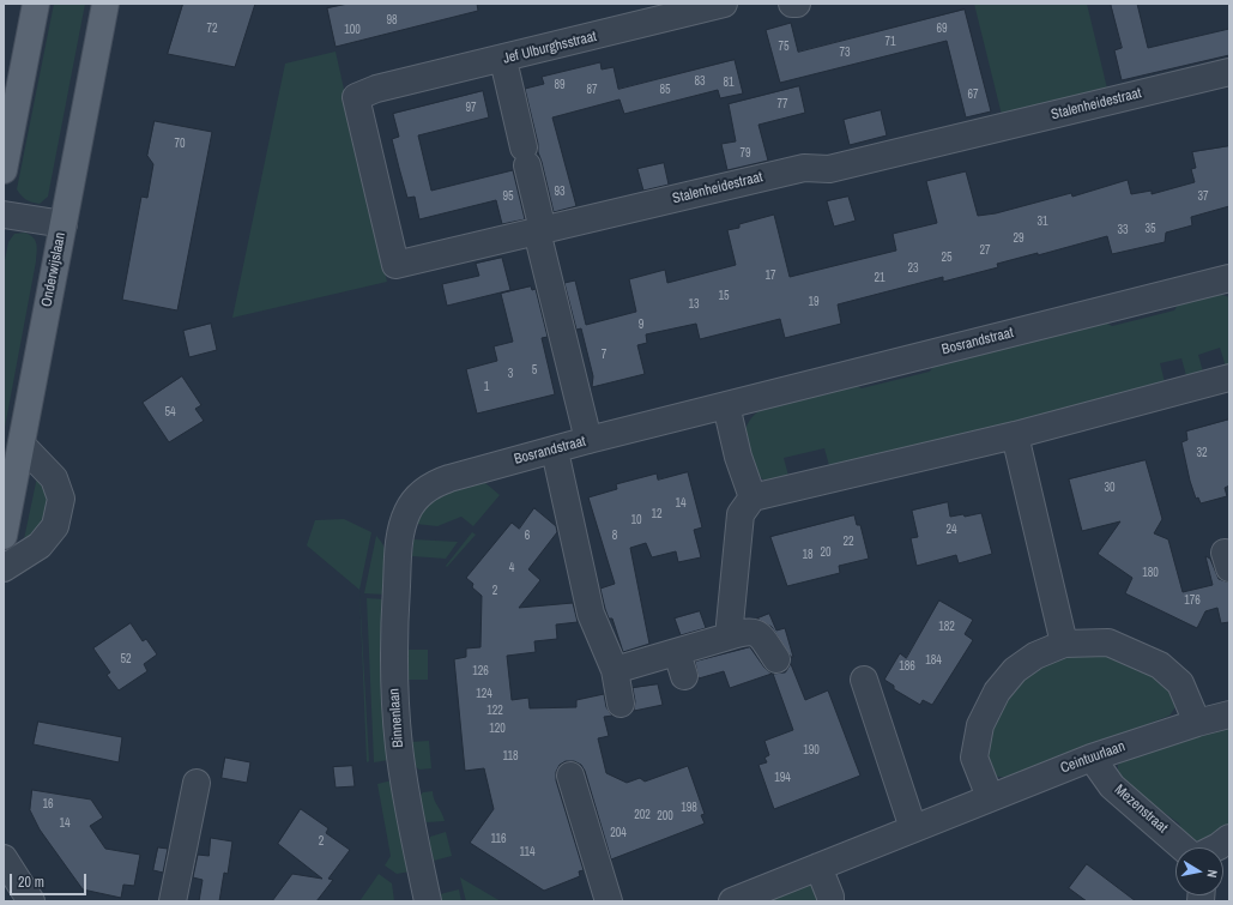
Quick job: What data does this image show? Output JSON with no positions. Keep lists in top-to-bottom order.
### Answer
{
  "streets": {
    "main road": ["Onderwijslaan"],
    "street": [
      "Jef Ulburghsstraat",
      "Stalenheidestraat",
      "Bosrandstraat",
      "Binnenlaan",
      "Ceintuurlaan",
      "Mezenstraat"
    ]
  },
  "crossings": [
    ["Jef Ulburghsstraat", "Stalenheidestraat"],
    ["Bosrandstraat", "Binnenlaan"],
    ["Ceintuurlaan", "Mezenstraat"]
  ],
  "house_numbers": [
    "98",
    "72",
    "69",
    "100",
    "71",
    "75",
    "73",
    "83",
    "81",
    "89",
    "87",
    "85",
    "67",
    "77",
    "97",
    "70",
    "79",
    "93",
    "95",
    "37",
    "31",
    "35",
    "33",
    "29",
    "27",
    "25",
    "23",
    "17",
    "21",
    "15",
    "19",
    "13",
    "9",
    "7",
    "5",
    "3",
    "1",
    "54",
    "32",
    "30",
    "14",
    "12",
    "10",
    "24",
    "6",
    "8",
    "22",
    "20",
    "18",
    "4",
    "180",
    "2",
    "176",
    "182",
    "52",
    "184",
    "186",
    "126",
    "124",
    "122",
    "120",
    "190",
    "118",
    "194",
    "16",
    "198",
    "202",
    "200",
    "14",
    "204",
    "116",
    "2",
    "114"
  ],
  "scale_bar": "20 m",
  "north": "right"
}
